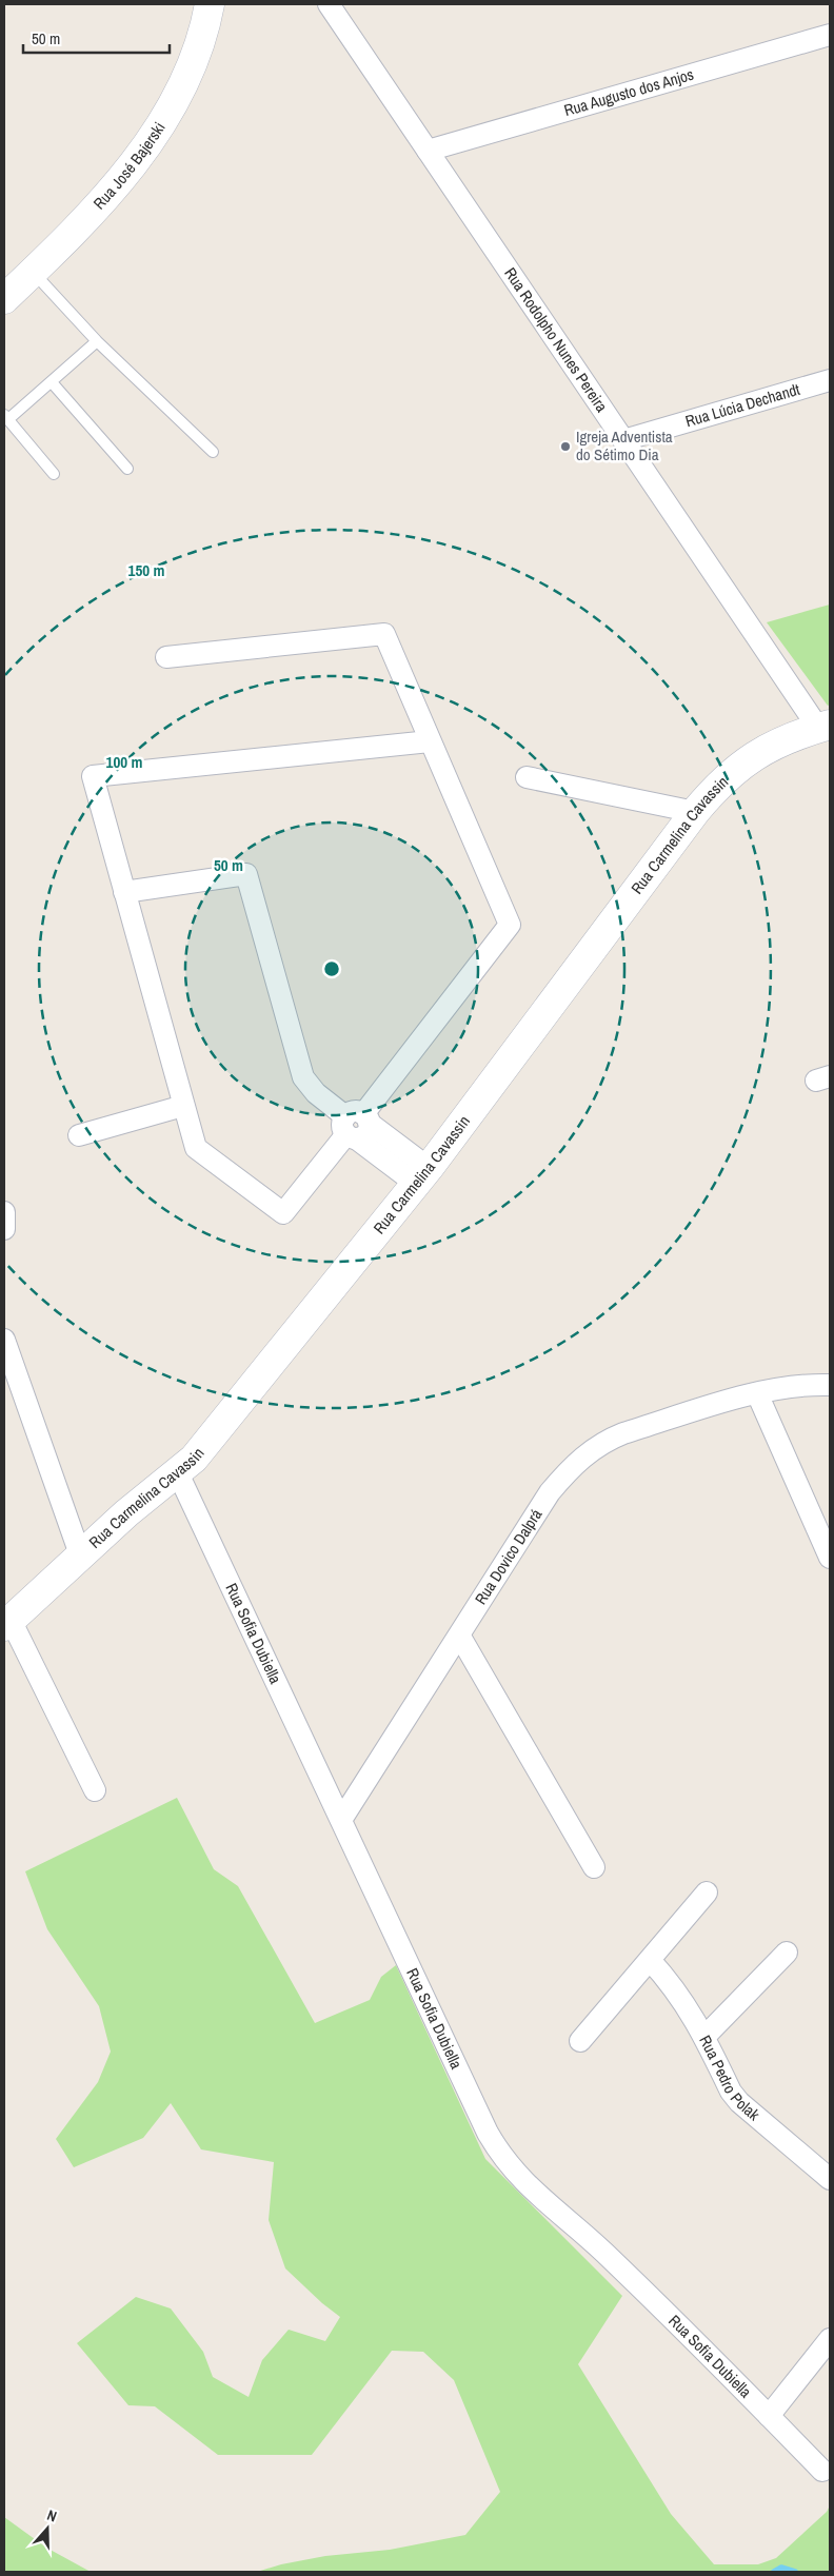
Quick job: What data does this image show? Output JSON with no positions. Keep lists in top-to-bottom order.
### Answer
{
  "streets": {
    "main road": ["Rua José Bajerski", "Rua Carmelina Cavassin"],
    "street": [
      "Rua Augusto dos Anjos",
      "Rua Rodolpho Nunes Pereira",
      "Rua Lúcia Dechandt",
      "Rua Dovico Dalprá",
      "Rua Sofia Dubiella",
      "Rua Pedro Polak"
    ]
  },
  "crossings": [
    ["Rua Augusto dos Anjos", "Rua Rodolpho Nunes Pereira"],
    ["Rua Rodolpho Nunes Pereira", "Rua Lúcia Dechandt"],
    ["Rua Rodolpho Nunes Pereira", "Rua Carmelina Cavassin"],
    ["Rua Carmelina Cavassin", "Rua Sofia Dubiella"],
    ["Rua Dovico Dalprá", "Rua Sofia Dubiella"]
  ],
  "places": ["Igreja Adventista do Sétimo Dia"],
  "scale_bar": "50 m",
  "north": "top",
  "rings": ["150 m", "100 m", "50 m"]
}
